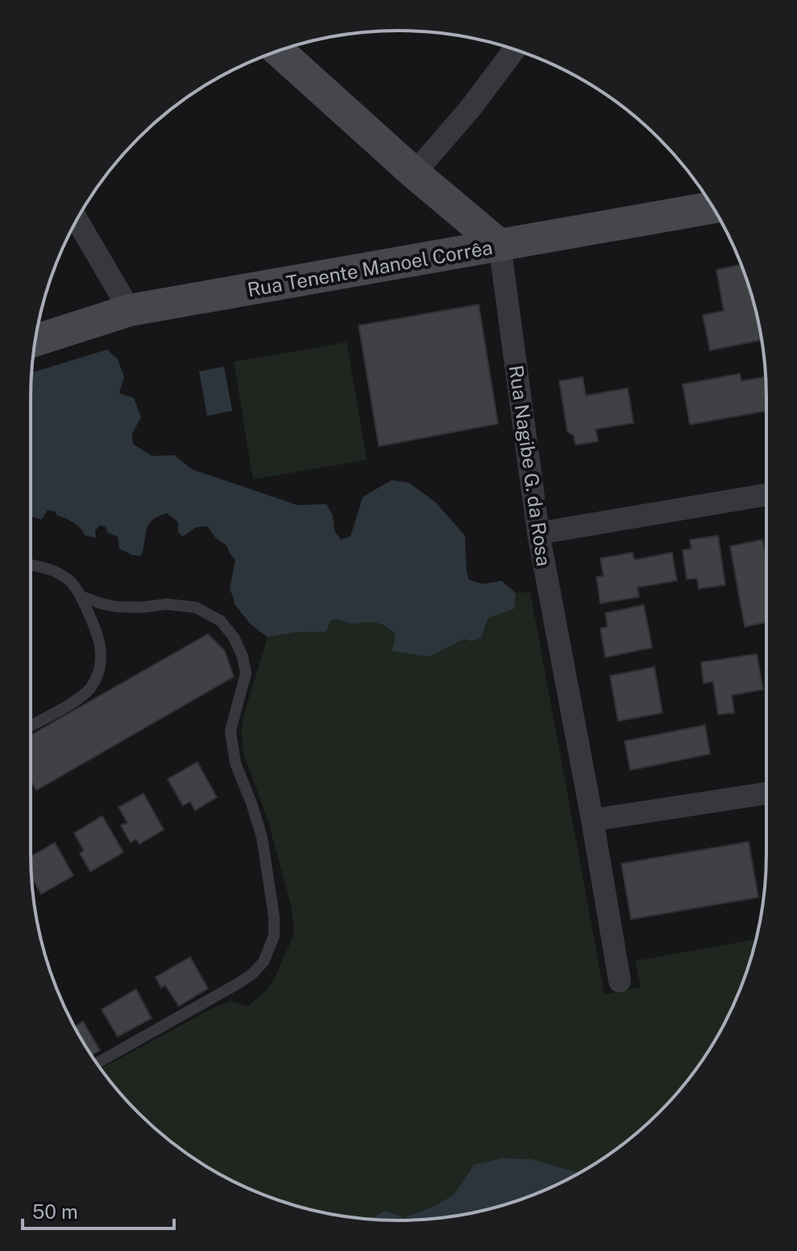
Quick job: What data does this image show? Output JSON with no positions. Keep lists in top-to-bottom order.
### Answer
{
  "streets": {
    "street": ["Rua Tenente Manoel Corrêa", "Rua Nagibe G. da Rosa"]
  },
  "crossings": [
    ["Rua Tenente Manoel Corrêa", "Rua Nagibe G. da Rosa"]
  ],
  "scale_bar": "50 m"
}
